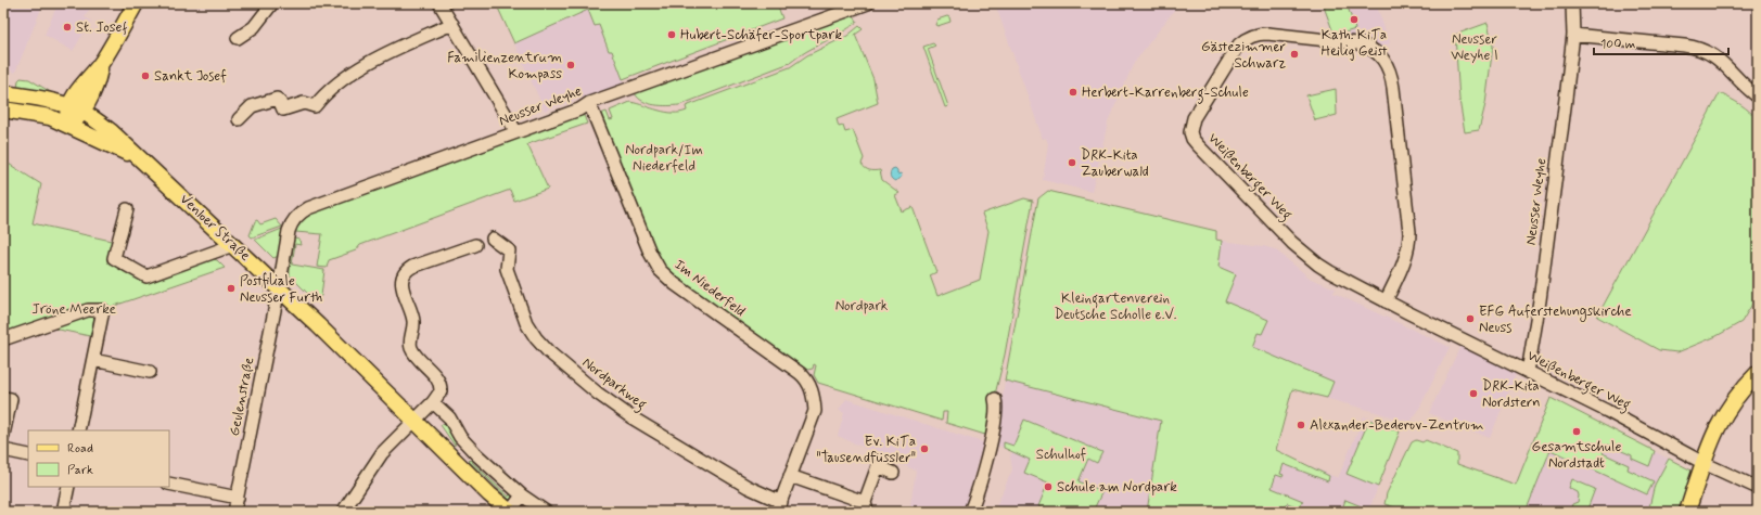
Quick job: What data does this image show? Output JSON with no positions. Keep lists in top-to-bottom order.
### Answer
{
  "streets": {
    "main road": ["Venloer Straße"],
    "street": [
      "Neusser Weyhe",
      "Weißenberger Weg",
      "Im Niederfeld",
      "Nordparkweg",
      "Geulenstraße"
    ]
  },
  "crossings": [
    ["Neusser Weyhe", "Weißenberger Weg"],
    ["Neusser Weyhe", "Venloer Straße"],
    ["Neusser Weyhe", "Im Niederfeld"],
    ["Neusser Weyhe", "Geulenstraße"],
    ["Venloer Straße", "Geulenstraße"]
  ],
  "parks": [
    "Neusser Weyhe I",
    "Nordpark/Im Niederfeld",
    "Kleingartenverein Deutsche Scholle e.V.",
    "Nordpark",
    "Jröne Meerke",
    "Schulhof"
  ],
  "places": [
    "Kath. KiTa Heilig Geist",
    "St. Josef",
    "Hubert-Schäfer-Sportpark",
    "Gästezimmer Schwarz",
    "Familienzentrum Kompass",
    "Sankt Josef",
    "Herbert-Karrenberg-Schule",
    "DRK-Kita Zauberwald",
    "Postfiliale Neusser Furth",
    "EFG Auferstehungskirche Neuss",
    "DRK-Kita Nordstern",
    "Alexander-Bederov-Zentrum",
    "Gesamtschule Nordstadt",
    "Ev. KiTa \"Tausendfüssler\"",
    "Schule am Nordpark"
  ],
  "legend": ["Road", "Park"],
  "scale_bar": "100 m"
}
